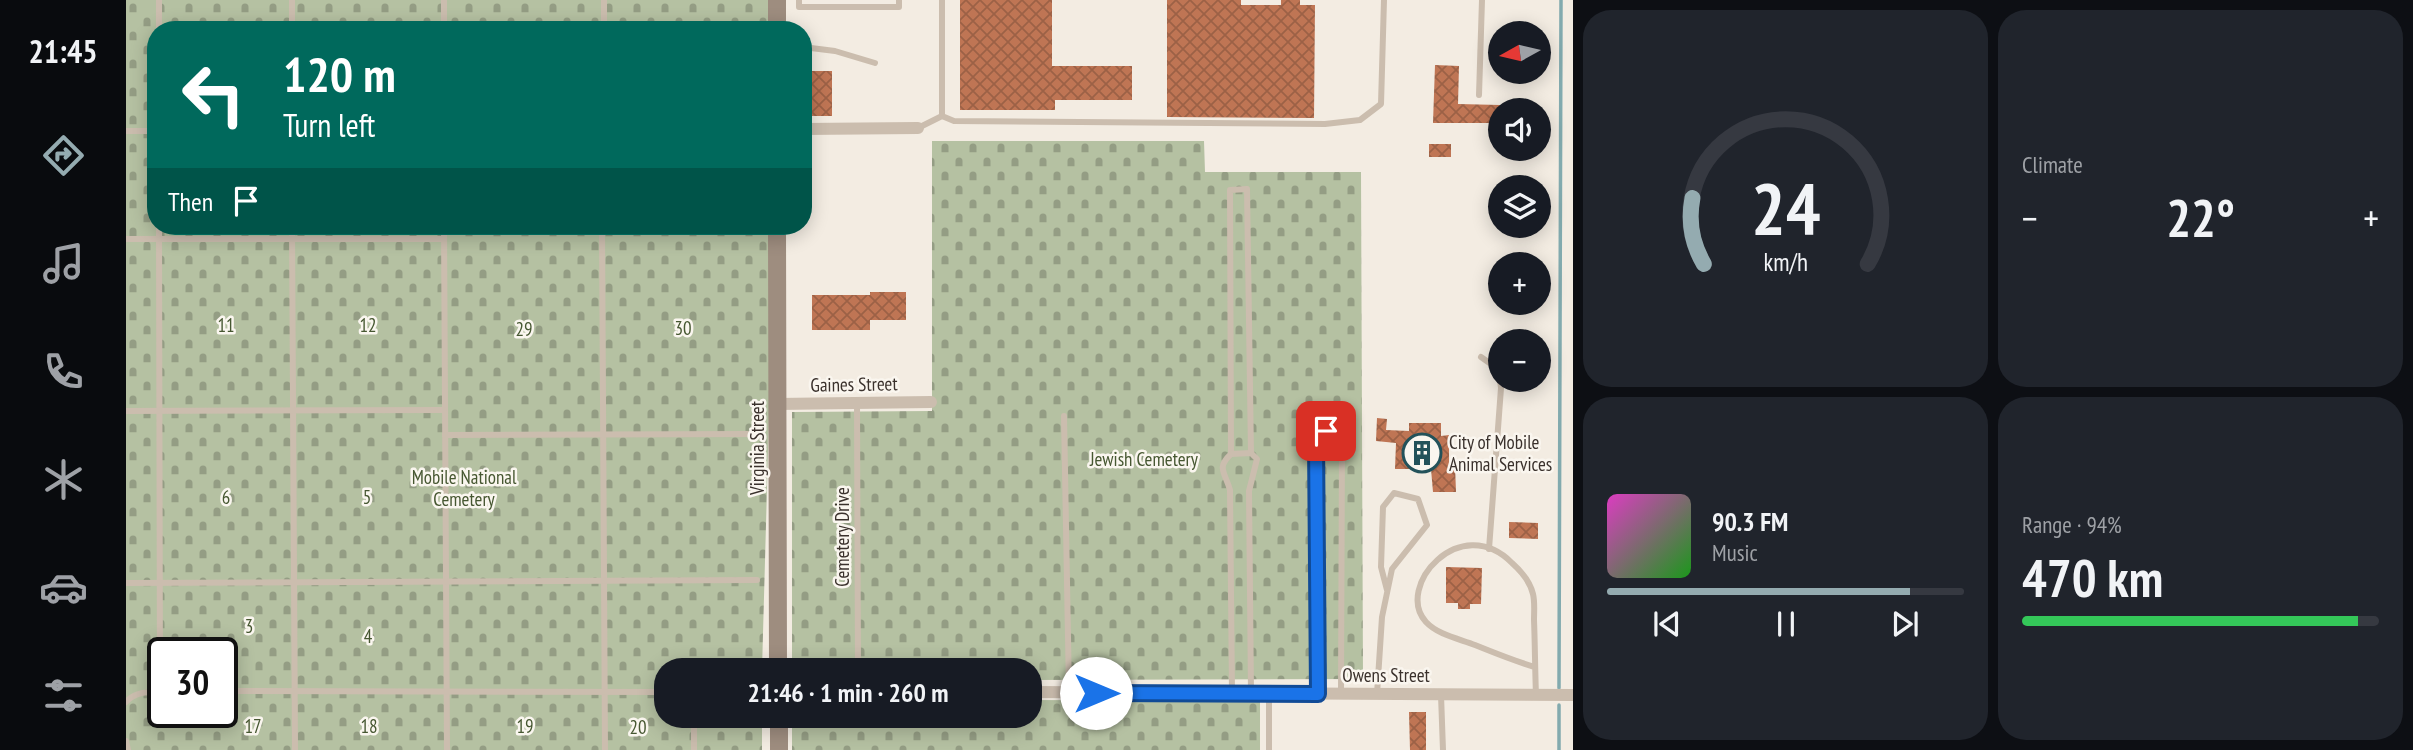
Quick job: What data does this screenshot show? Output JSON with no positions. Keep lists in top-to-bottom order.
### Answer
{
  "streets": {
    "street": ["Gaines Street", "Virginia Street", "Owens Street"],
    "lane": ["Cemetery Drive"]
  },
  "crossings": [
    ["Gaines Street", "Virginia Street"],
    ["Gaines Street", "Cemetery Drive"]
  ],
  "parks": [
    "11",
    "12",
    "30",
    "29",
    "Jewish Cemetery",
    "Mobile National Cemetery",
    "6",
    "5",
    "3",
    "4",
    "17",
    "18",
    "19",
    "20"
  ],
  "places": {
    "building": ["City of Mobile Animal Services"]
  },
  "north": "left",
  "page": {
    "tabs": "21:45",
    "tile": [
      "Climate",
      ["Range · 94%", "470 km"]
    ],
    "map_buttons": ["+", "−"],
    "turn": ["120 m", "Turn left"],
    "then": "Then",
    "heat": ["−", "22°", "+"],
    "song": ["90.3 FM", "Music"],
    "limit": "30",
    "trip": "21:46 · 1 min · 260 m",
    "gauge": ["24", "km/h"]
  }
}
